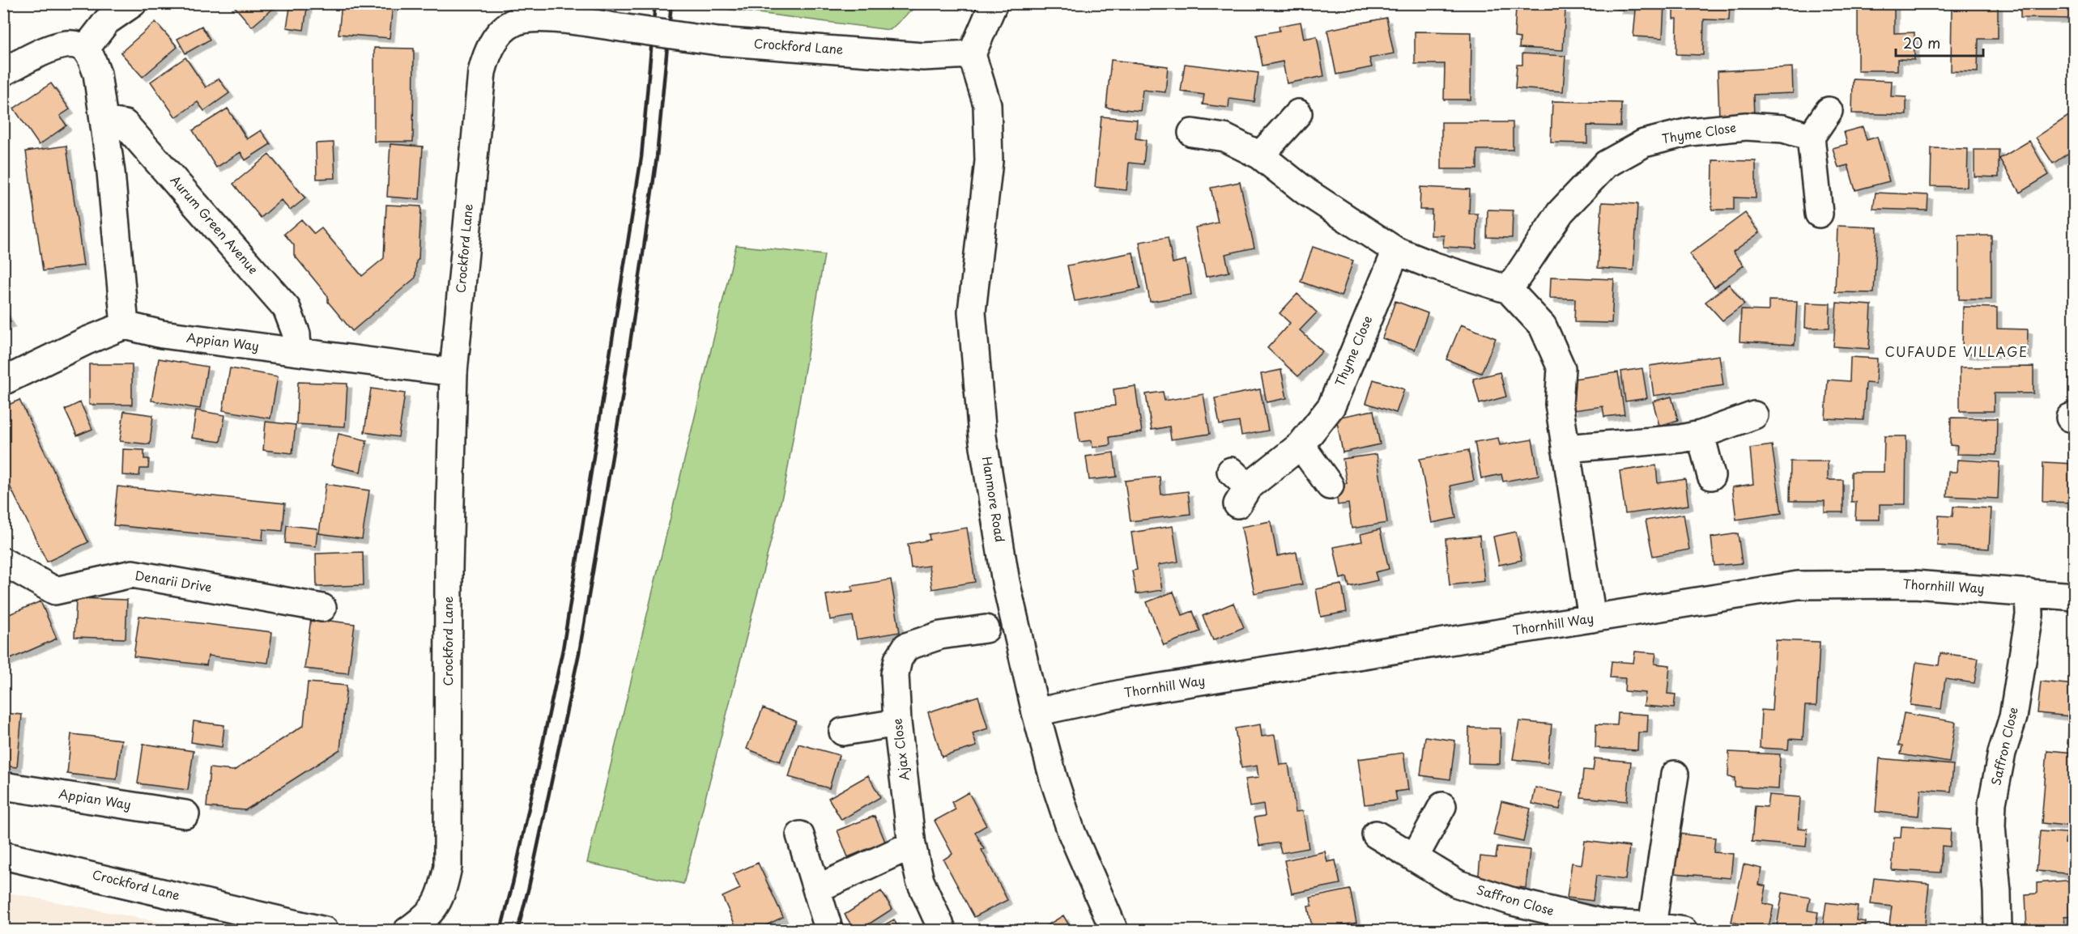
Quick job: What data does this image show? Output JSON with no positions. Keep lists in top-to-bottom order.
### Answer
{
  "streets": {
    "street": [
      "Crockford Lane",
      "Thyme Close",
      "Aurum Green Avenue",
      "Appian Way",
      "Hanmore Road",
      "Denarii Drive",
      "Thornhill Way",
      "Saffron Close",
      "Ajax Close"
    ]
  },
  "crossings": [
    ["Crockford Lane", "Appian Way"],
    ["Crockford Lane", "Hanmore Road"],
    ["Aurum Green Avenue", "Appian Way"],
    ["Hanmore Road", "Thornhill Way"],
    ["Thornhill Way", "Saffron Close"]
  ],
  "districts": ["CUFAUDE VILLAGE"],
  "scale_bar": "20 m"
}
